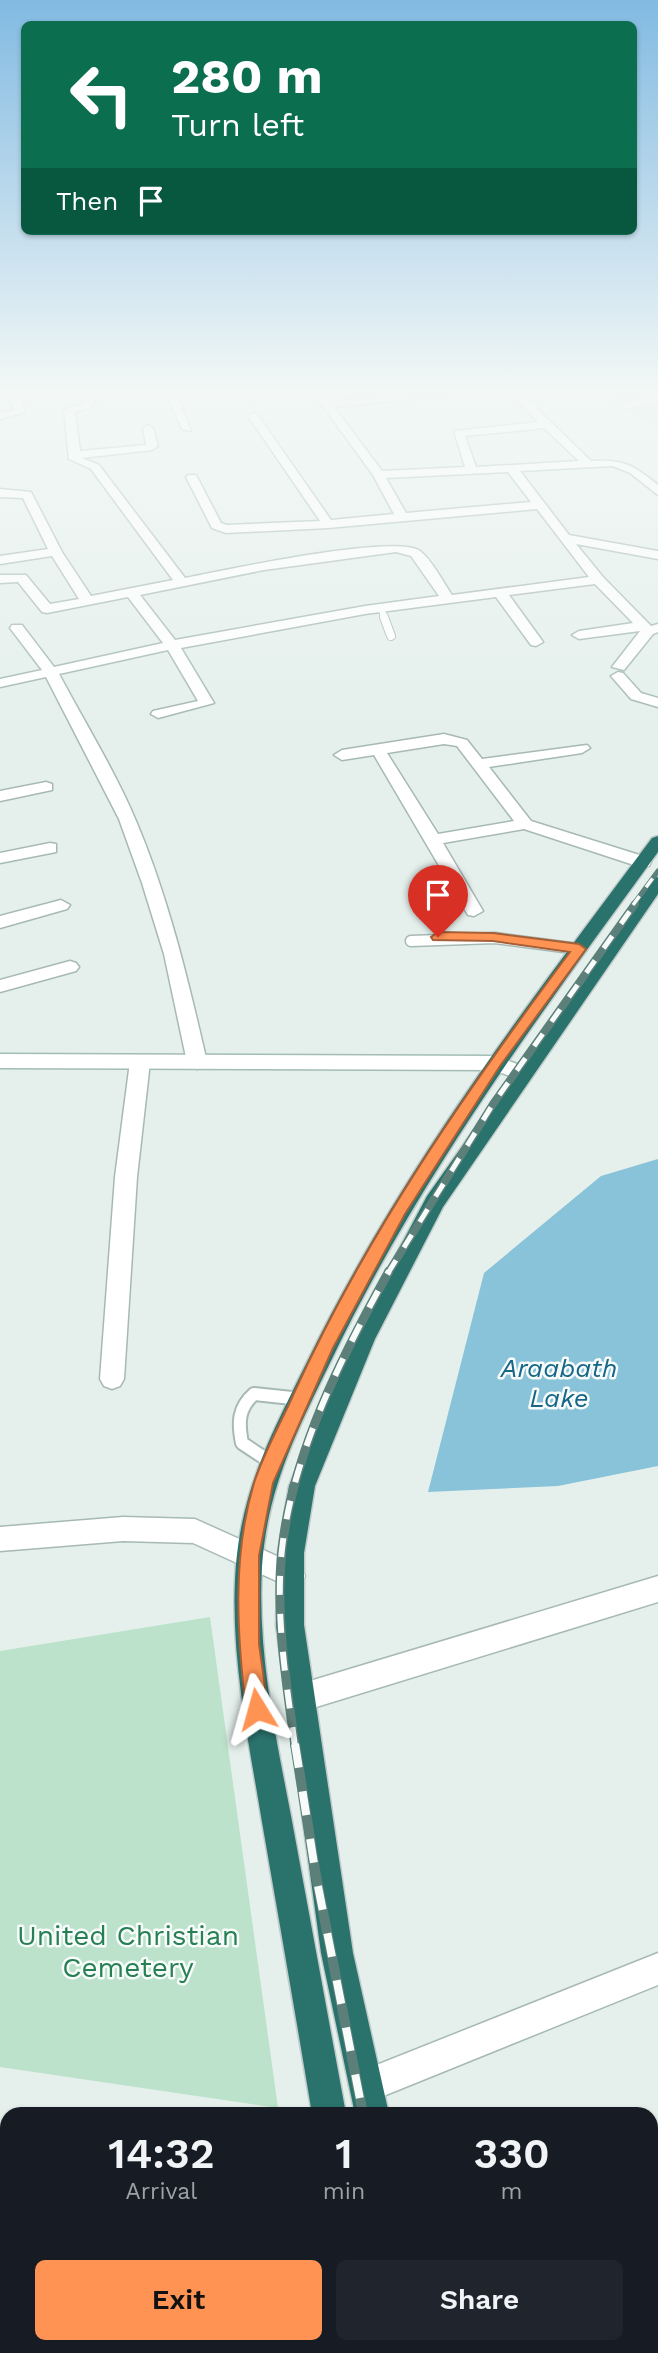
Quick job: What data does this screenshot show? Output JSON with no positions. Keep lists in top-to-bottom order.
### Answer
{
  "water": ["Araabath Lake"],
  "parks": ["United Christian Cemetery"],
  "page": {
    "turn": ["280 m", "Turn left"],
    "then": "Then",
    "eta": [
      "14:32",
      "Arrival",
      "1",
      "min",
      "330",
      "m"
    ],
    "buttons": ["Exit", "Share"]
  }
}
